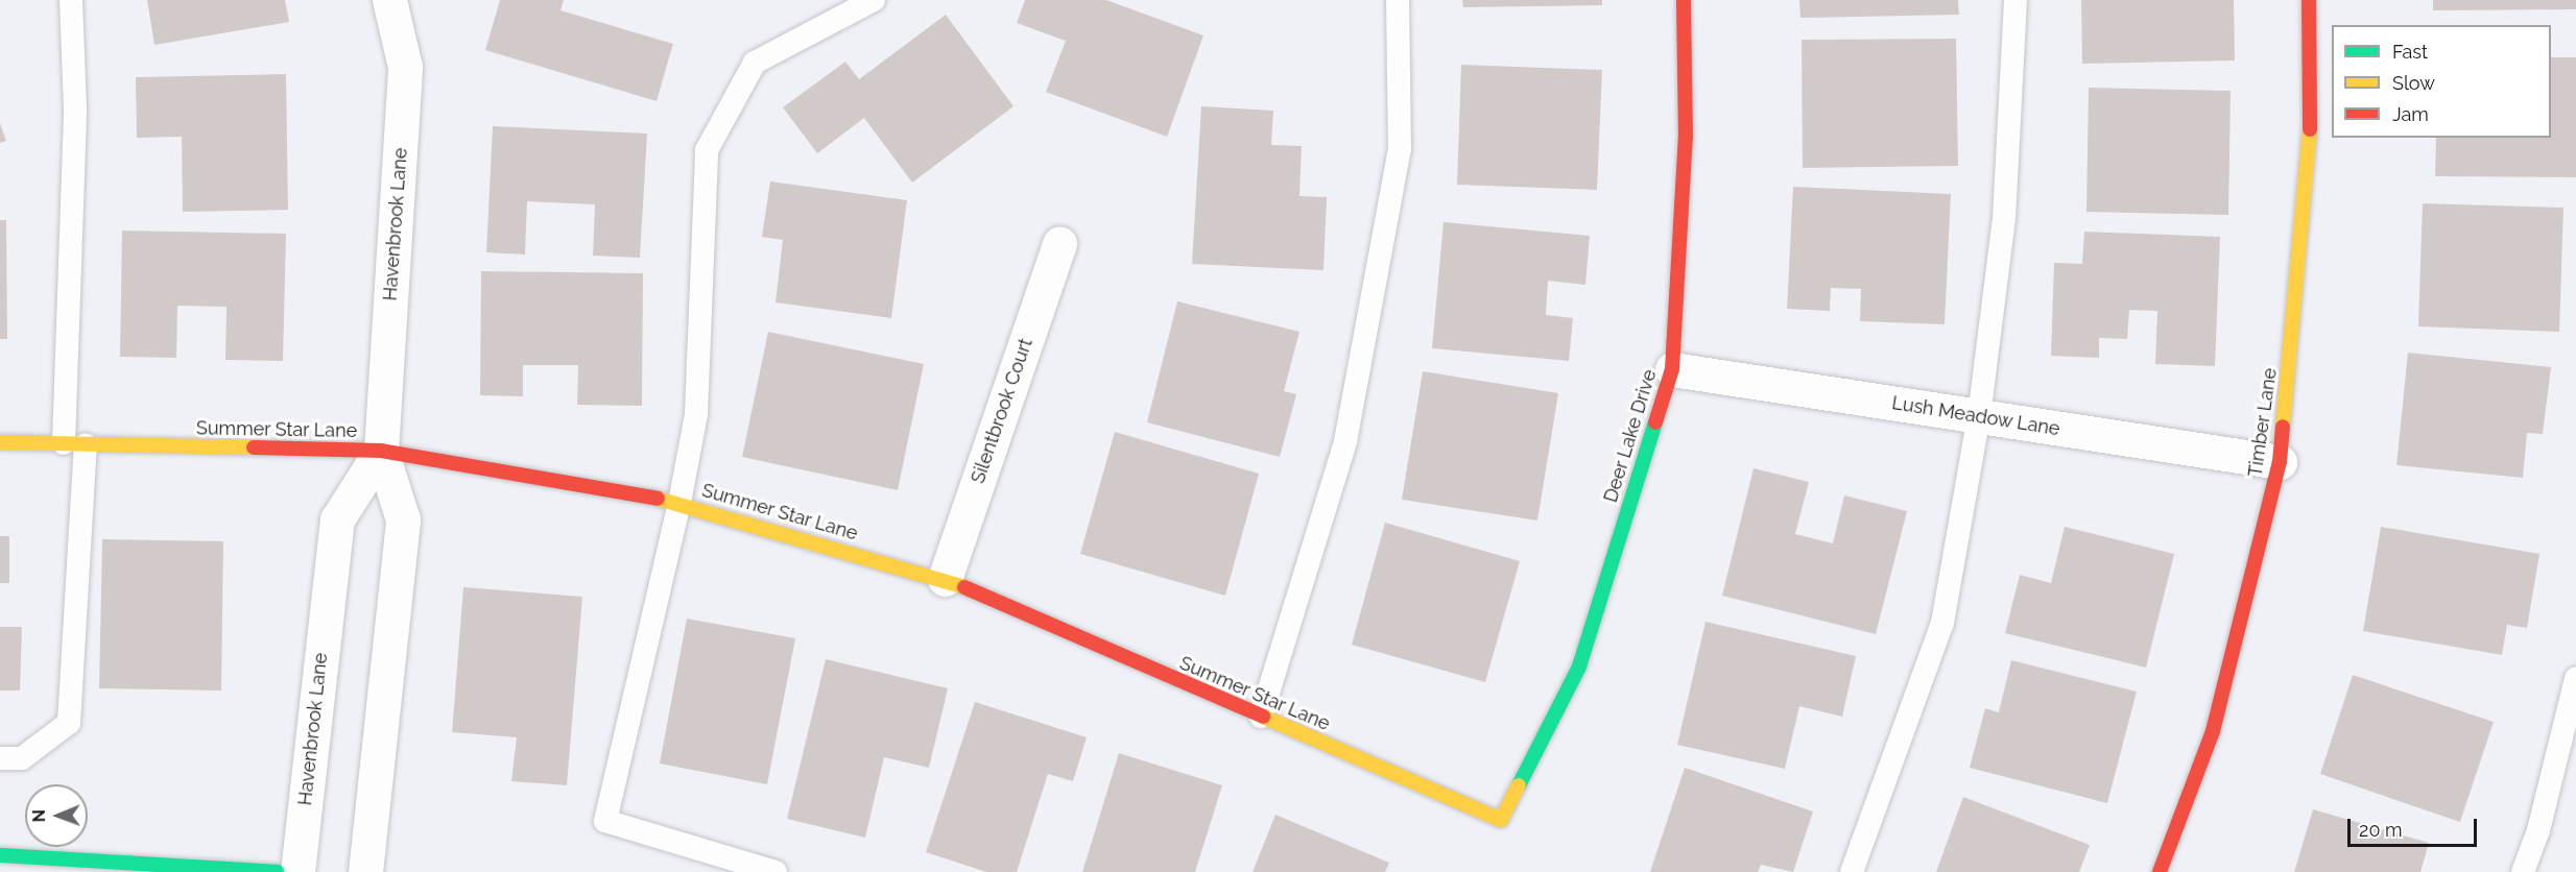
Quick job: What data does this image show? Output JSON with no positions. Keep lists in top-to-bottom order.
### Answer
{
  "streets": {
    "street": [
      "Havenbrook Lane",
      "Silentbrook Court",
      "Lush Meadow Lane",
      "Timber Lane",
      "Summer Star Lane",
      "Deer Lake Drive"
    ]
  },
  "crossings": [
    ["Havenbrook Lane", "Summer Star Lane"],
    ["Silentbrook Court", "Summer Star Lane"],
    ["Lush Meadow Lane", "Timber Lane"],
    ["Lush Meadow Lane", "Deer Lake Drive"],
    ["Summer Star Lane", "Deer Lake Drive"]
  ],
  "legend": ["Fast", "Slow", "Jam"],
  "scale_bar": "20 m",
  "north": "left"
}
